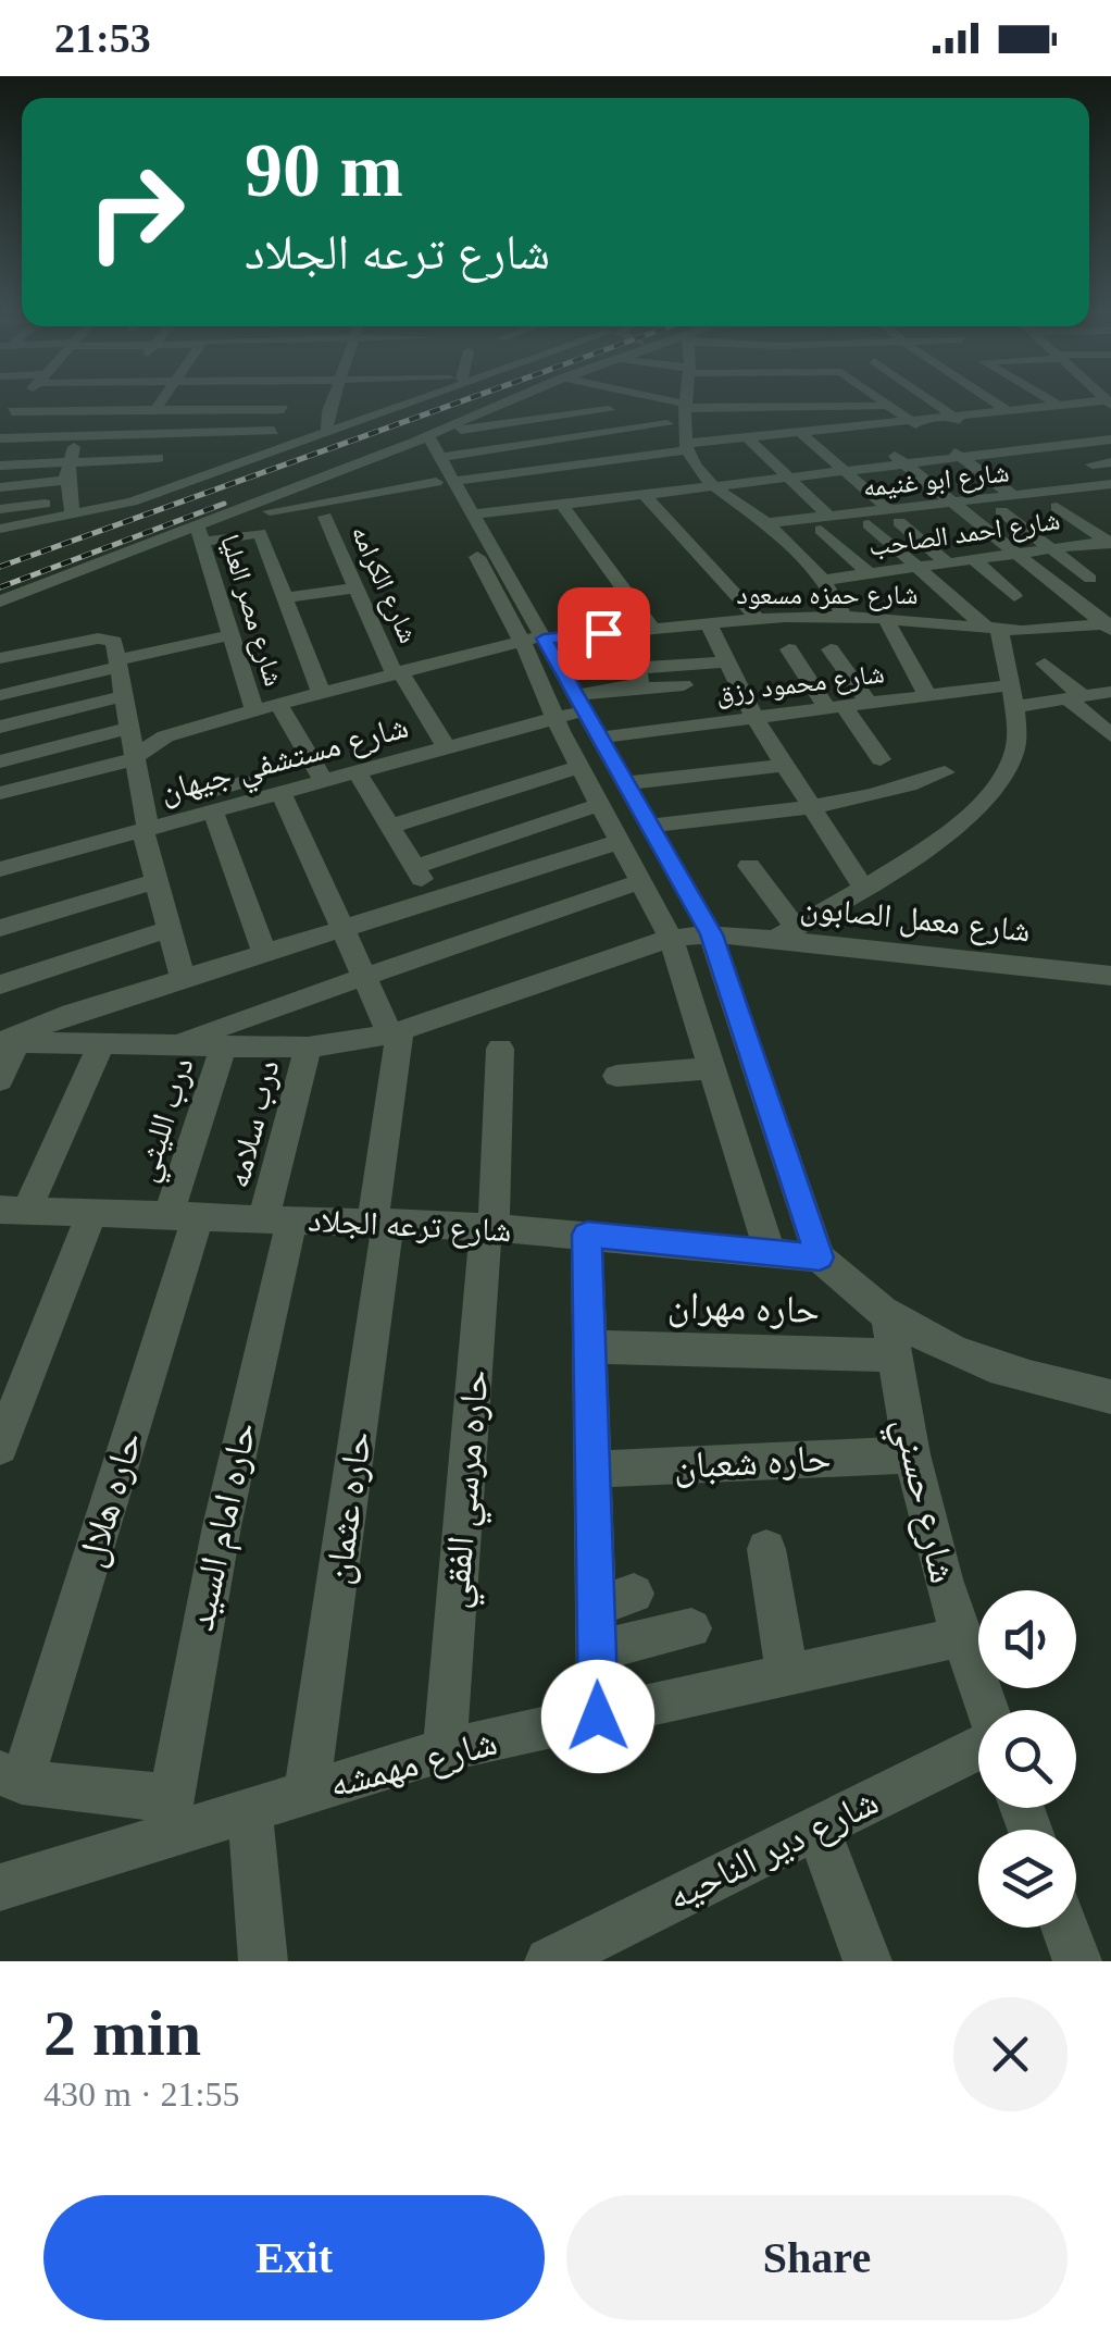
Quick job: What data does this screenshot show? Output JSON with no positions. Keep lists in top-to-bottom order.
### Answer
{
  "streets": {
    "street": [
      "شارع ابو غنيمه",
      "شارع احمد الصاحب",
      "شارع الكرامه",
      "شارع حمزه مسعود",
      "شارع مصر العليا",
      "شارع محمود رزق",
      "شارع مستشفي جيهان",
      "شارع معمل الصابون",
      "درب الليثي",
      "درب سلامه",
      "شارع ترعه الجلاد",
      "حاره مهران",
      "حاره شعبان",
      "حاره مرسي الفقي",
      "حاره هلال",
      "شارع حسني",
      "حاره عثمان",
      "حاره امام السيد",
      "شارع مهمشه",
      "شارع دير الناحيه"
    ]
  },
  "crossings": [
    ["شارع الكرامه", "شارع حمزه مسعود"],
    ["شارع الكرامه", "شارع مستشفي جيهان"],
    ["شارع حمزه مسعود", "شارع مصر العليا"],
    ["شارع معمل الصابون", "درب الليثي"],
    ["شارع معمل الصابون", "درب سلامه"],
    ["شارع معمل الصابون", "حاره عثمان"],
    ["درب الليثي", "شارع ترعه الجلاد"],
    ["درب الليثي", "حاره هلال"],
    ["درب سلامه", "شارع ترعه الجلاد"],
    ["درب سلامه", "حاره امام السيد"],
    ["شارع ترعه الجلاد", "حاره مرسي الفقي"],
    ["شارع ترعه الجلاد", "حاره هلال"],
    ["شارع ترعه الجلاد", "حاره عثمان"],
    ["شارع ترعه الجلاد", "حاره امام السيد"],
    ["حاره مهران", "شارع حسني"],
    ["حاره شعبان", "شارع حسني"],
    ["حاره مرسي الفقي", "شارع مهمشه"],
    ["شارع حسني", "شارع مهمشه"],
    ["حاره عثمان", "شارع مهمشه"],
    ["حاره امام السيد", "شارع مهمشه"]
  ],
  "page": {
    "status": "21:53",
    "turn": ["90 m", "شارع ترعه الجلاد"],
    "heading": ["2 min", "430 m · 21:55"],
    "buttons": ["Exit", "Share"]
  }
}
